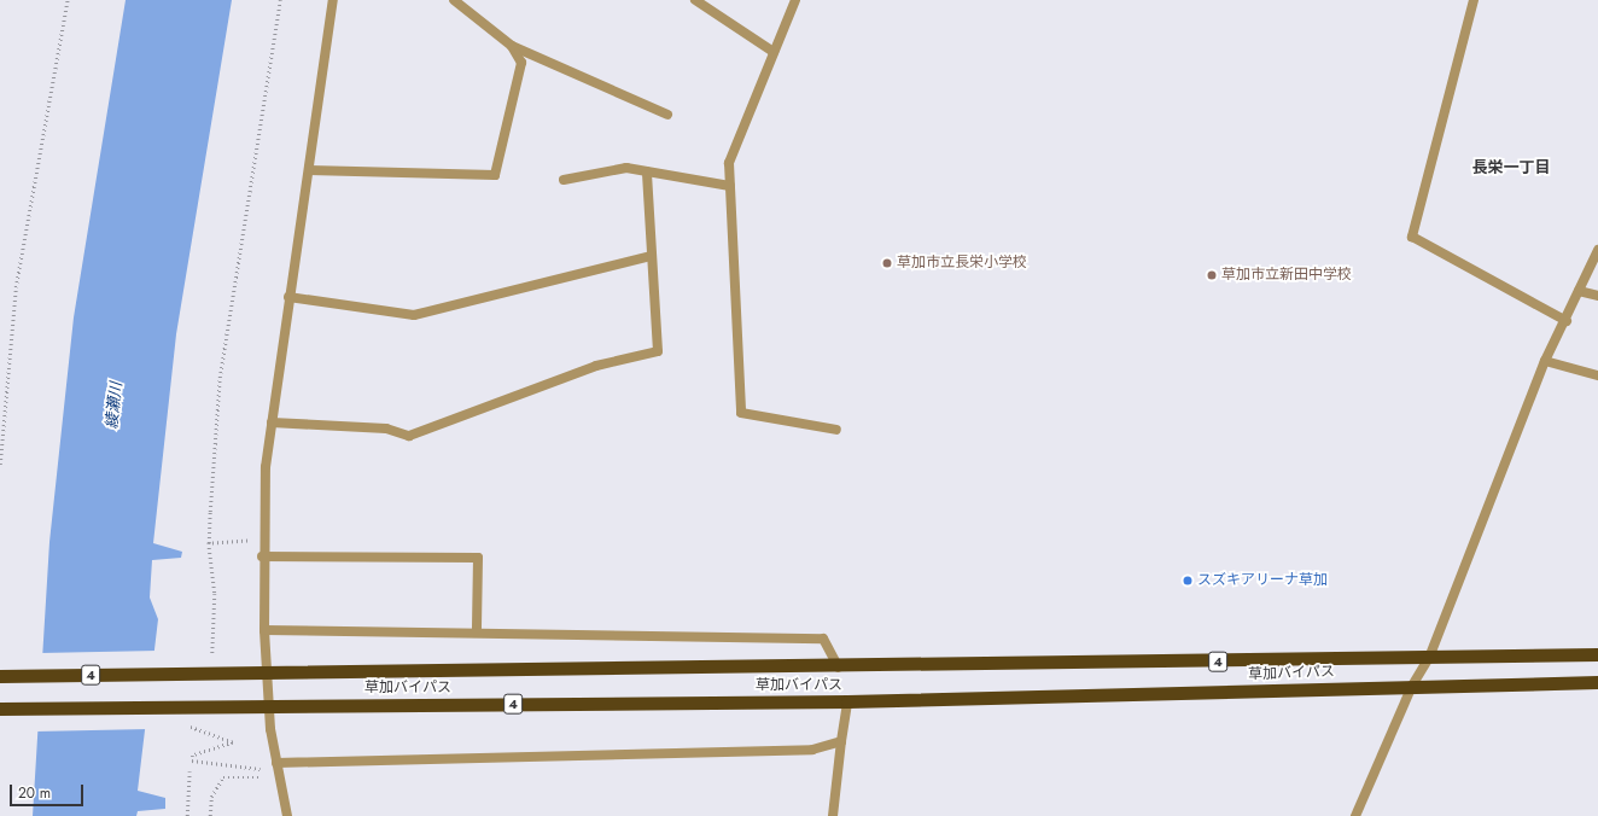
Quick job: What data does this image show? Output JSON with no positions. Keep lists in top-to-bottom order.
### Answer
{
  "streets": {
    "highway": ["4", "草加バイパス"]
  },
  "districts": ["長栄一丁目"],
  "water": ["綾瀬川"],
  "places": ["草加市立長栄小学校", "草加市立新田中学校", "スズキアリーナ草加"],
  "scale_bar": "20 m"
}
